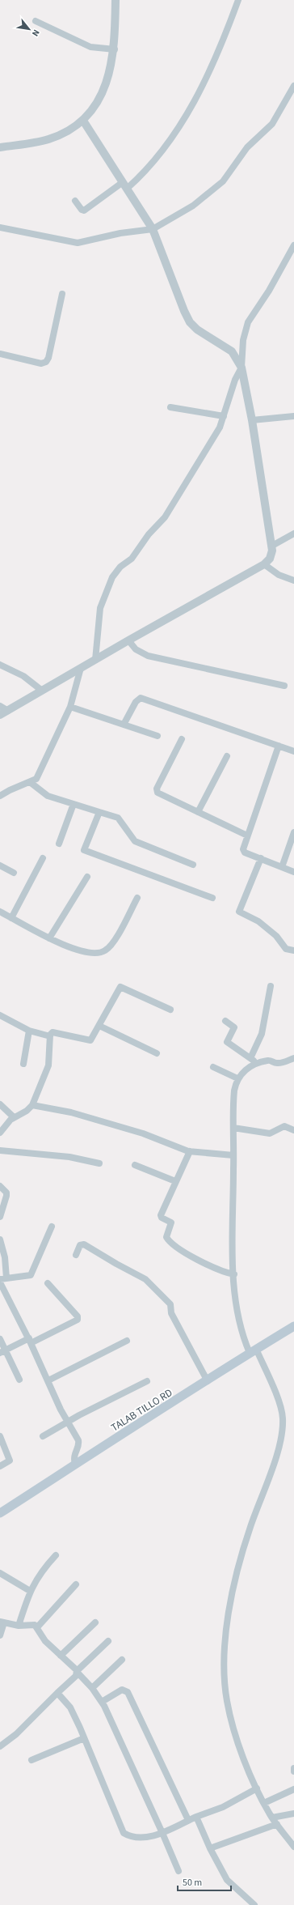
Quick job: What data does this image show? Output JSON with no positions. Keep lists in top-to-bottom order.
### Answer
{
  "streets": {
    "main road": ["TALAB TILLO RD"]
  },
  "scale_bar": "50 m",
  "north": "bottom right"
}
